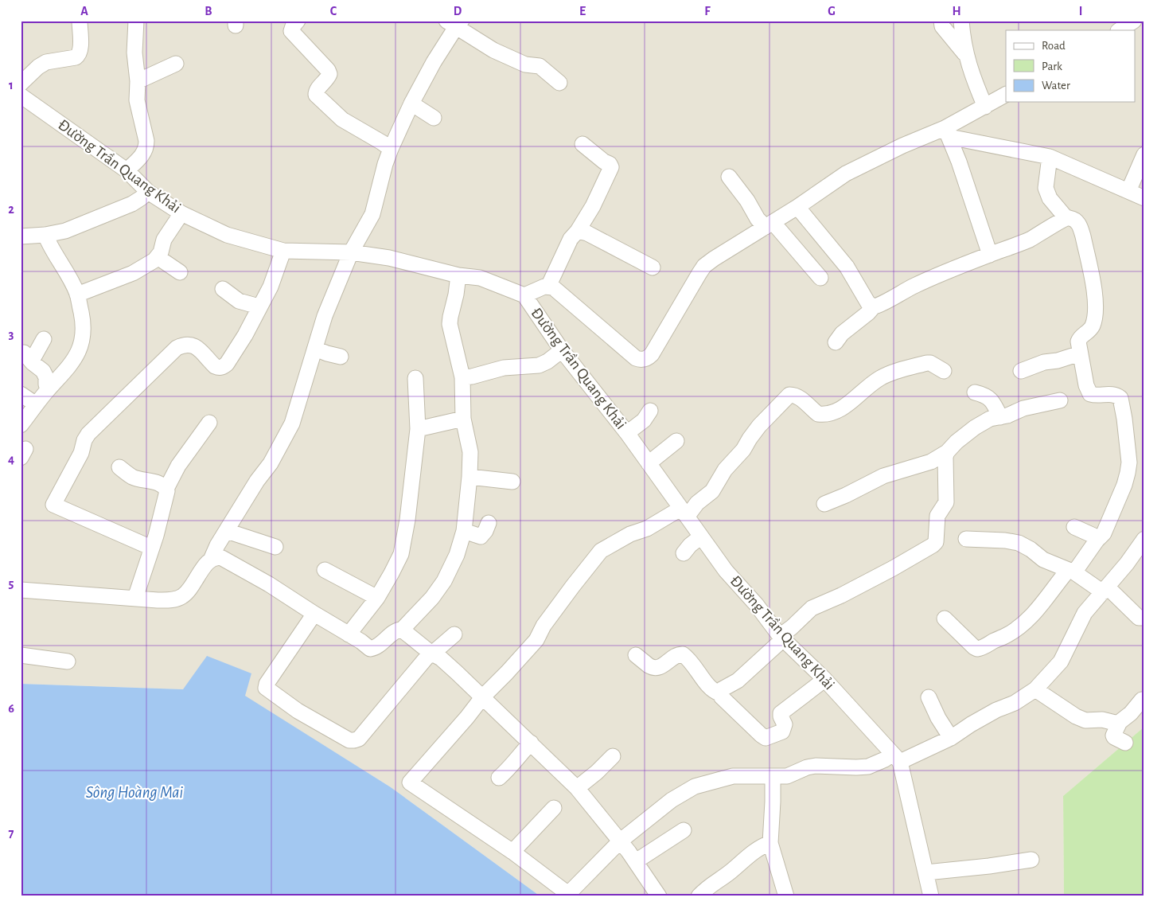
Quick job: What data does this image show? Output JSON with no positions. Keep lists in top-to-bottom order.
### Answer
{
  "streets": {
    "street": ["Đường Trần Quang Khải"]
  },
  "water": ["Sông Hoàng Mai"],
  "legend": ["Road", "Park", "Water"],
  "grid": {
    "columns": [
      "A",
      "B",
      "C",
      "D",
      "E",
      "F",
      "G",
      "H",
      "I"
    ],
    "rows": [
      "1",
      "2",
      "3",
      "4",
      "5",
      "6",
      "7"
    ]
  }
}
